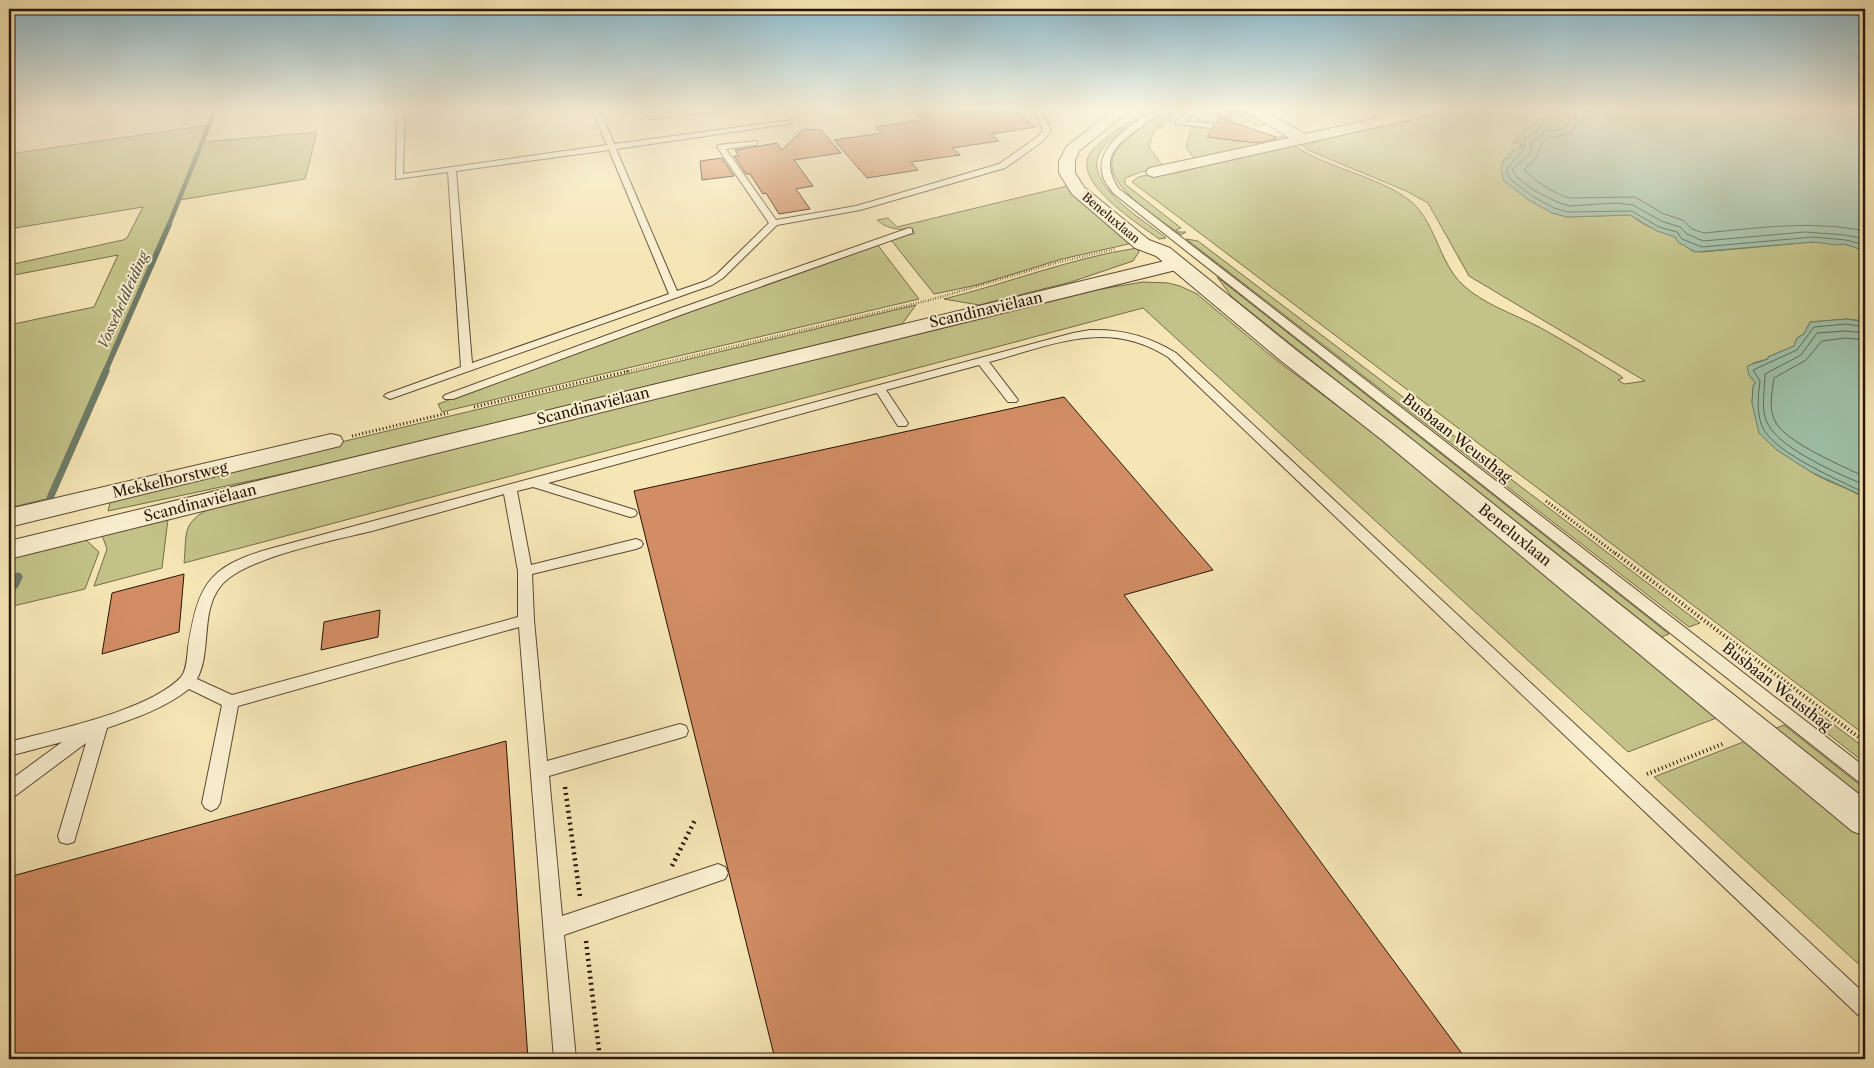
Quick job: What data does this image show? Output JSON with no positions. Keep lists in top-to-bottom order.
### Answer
{
  "streets": {
    "street": ["Beneluxlaan", "Scandinaviëlaan", "Mekkelhorstweg"],
    "lane": ["Busbaan Weusthag"]
  },
  "crossings": [
    ["Beneluxlaan", "Scandinaviëlaan"]
  ],
  "water": ["Vossebeldleiding"]
}
